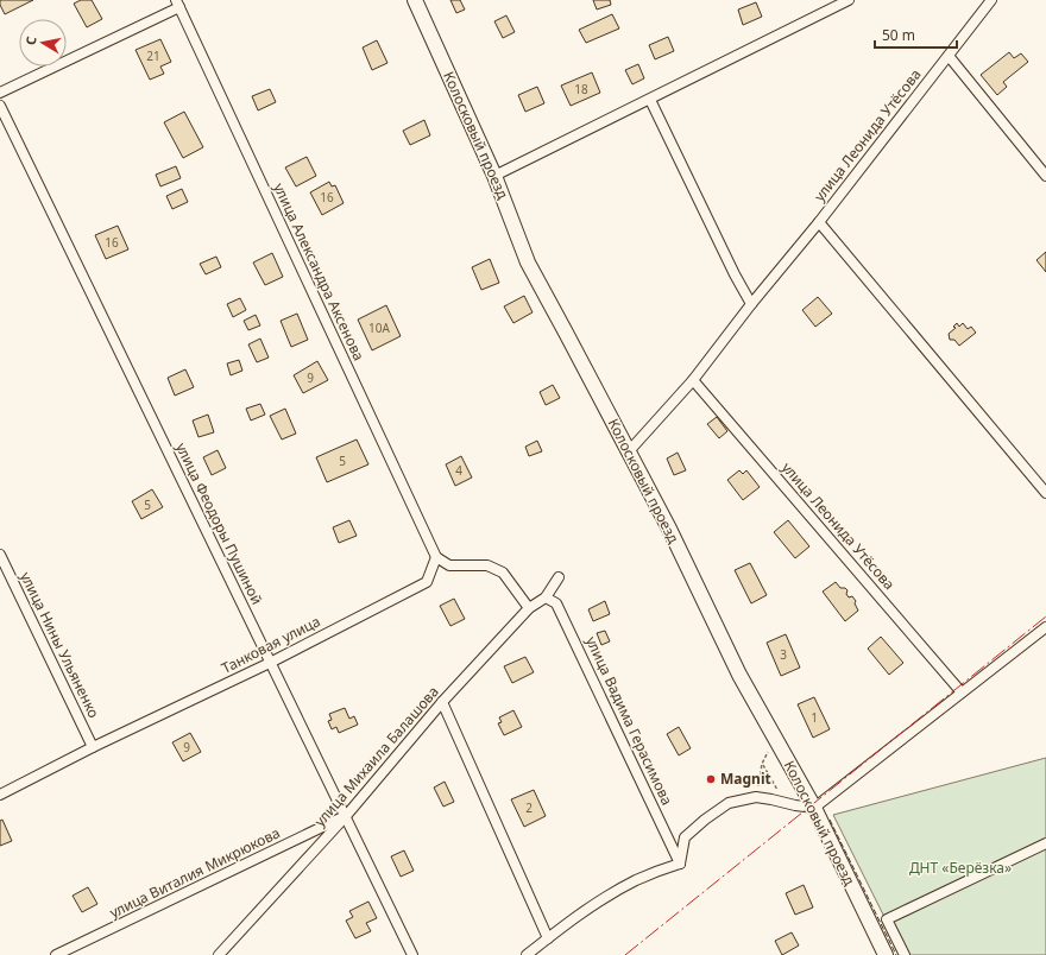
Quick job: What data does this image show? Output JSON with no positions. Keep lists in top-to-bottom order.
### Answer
{
  "streets": {
    "street": [
      "Колосковый проезд",
      "улица Леонида Утёсова",
      "улица Александра Аксенова",
      "улица Феодоры Пушиной",
      "улица Нины Ульяненко",
      "Танковая улица",
      "улица Вадима Герасимова",
      "улица Михаила Балашова",
      "улица Виталия Микрюкова"
    ]
  },
  "crossings": [
    ["Колосковый проезд", "улица Леонида Утёсова"],
    ["улица Александра Аксенова", "Танковая улица"],
    ["улица Феодоры Пушиной", "Танковая улица"],
    ["улица Феодоры Пушиной", "улица Михаила Балашова"],
    ["улица Феодоры Пушиной", "улица Виталия Микрюкова"],
    ["улица Нины Ульяненко", "Танковая улица"],
    ["улица Вадима Герасимова", "улица Михаила Балашова"],
    ["улица Михаила Балашова", "улица Виталия Микрюкова"]
  ],
  "parks": ["ДНТ «Берёзка»"],
  "places": ["Magnit"],
  "house_numbers": [
    "21",
    "18",
    "16",
    "16",
    "10А",
    "9",
    "5",
    "4",
    "5",
    "3",
    "1",
    "9",
    "2"
  ],
  "scale_bar": "50 m",
  "north": "left"
}
